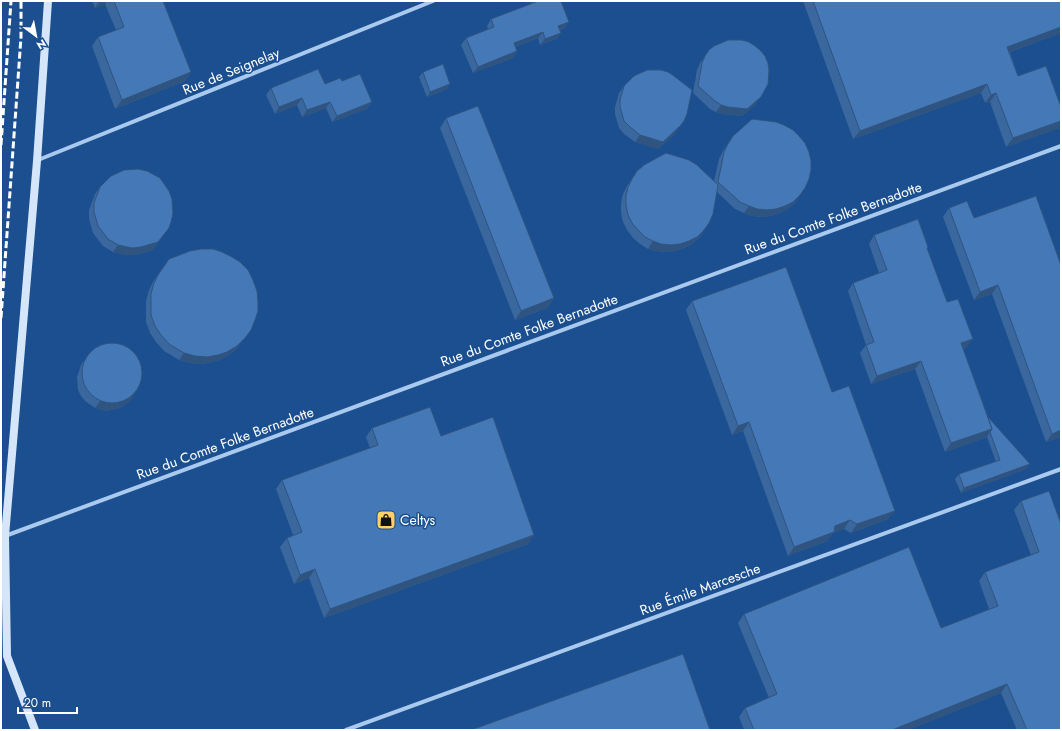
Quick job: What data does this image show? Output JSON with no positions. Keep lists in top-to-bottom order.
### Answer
{
  "streets": {
    "street": ["Rue de Seignelay", "Rue du Comte Folke Bernadotte", "Rue Émile Marcesche"]
  },
  "places": {
    "shop": ["Celtys"]
  },
  "scale_bar": "20 m",
  "north": "bottom right"
}
